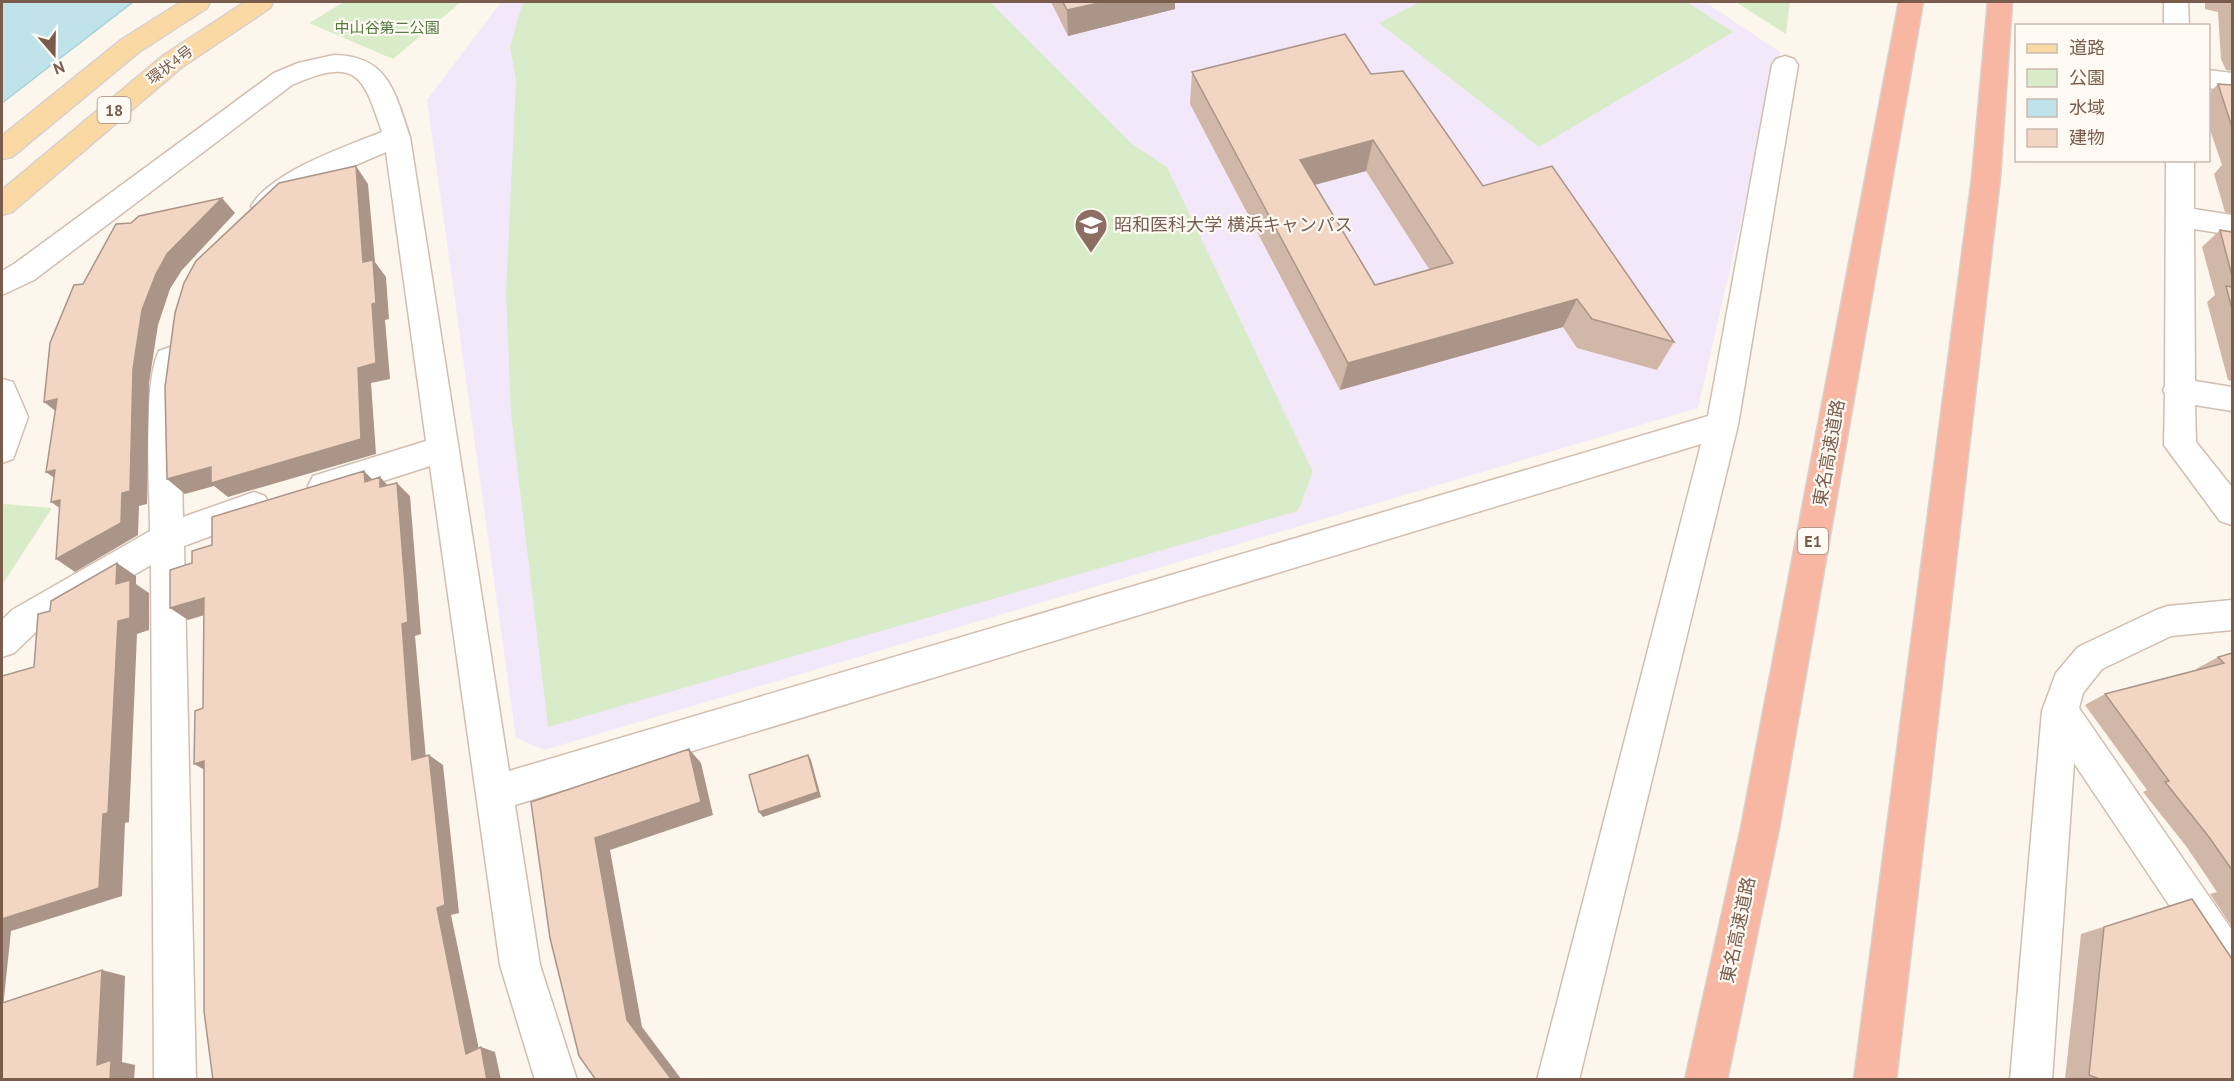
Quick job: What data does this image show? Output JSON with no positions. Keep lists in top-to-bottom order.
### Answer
{
  "streets": {
    "highway": ["東名高速道路", "E1"],
    "main road": ["環状4号", "18"]
  },
  "parks": ["中山谷第二公園"],
  "places": {
    "school or university": ["昭和医科大学 横浜キャンパス"]
  },
  "legend": [
    "道路",
    "公園",
    "水域",
    "建物"
  ],
  "north": "bottom"
}
